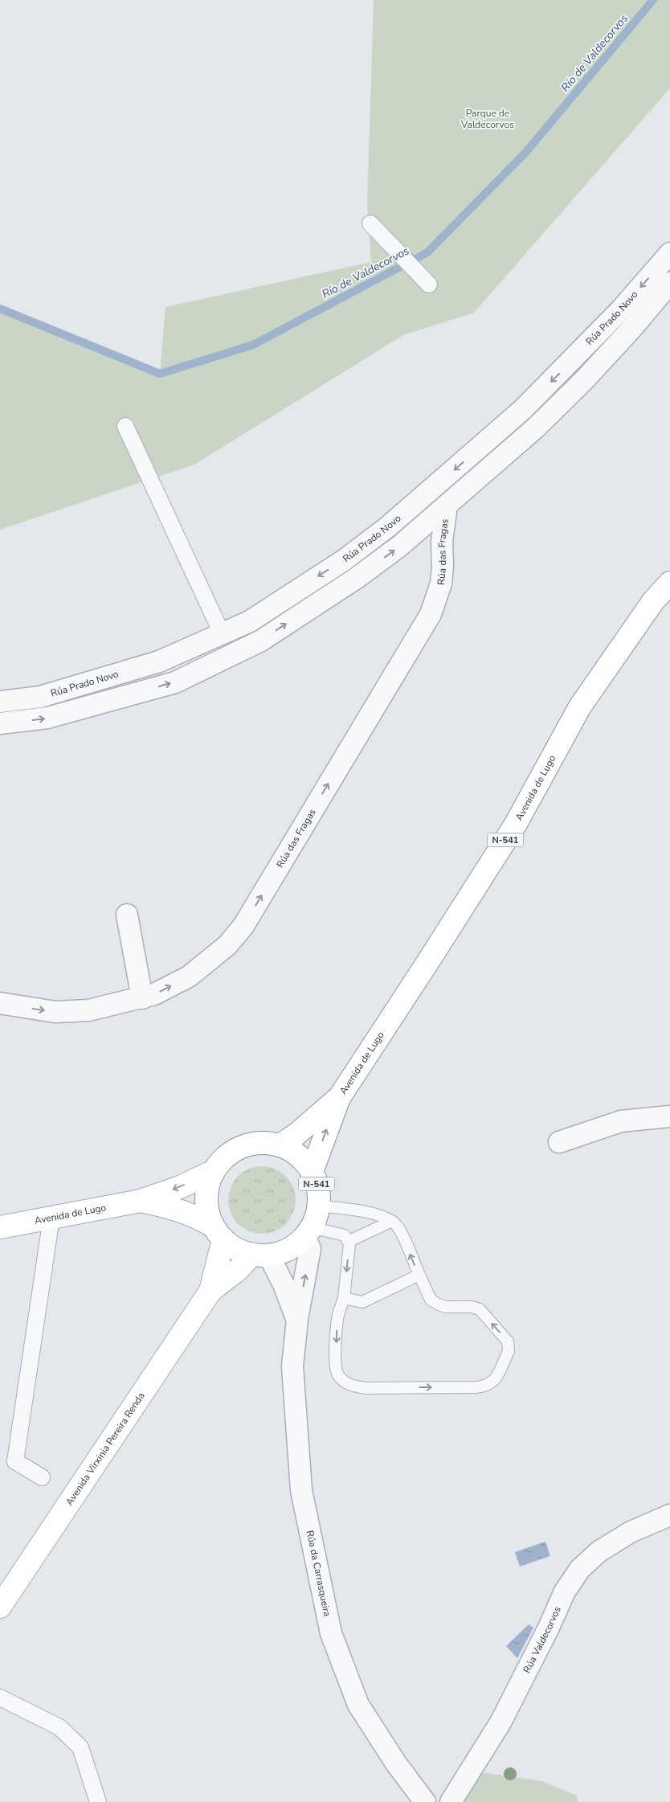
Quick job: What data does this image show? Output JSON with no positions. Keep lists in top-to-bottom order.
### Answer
{
  "streets": {
    "main road": ["Avenida de Lugo", "N-541", "Avenida Virxinia Pereira Renda"],
    "street": [
      "Rúa Prado Novo",
      "Rúa das Fragas",
      "Rúa da Carrasqueira",
      "Rúa Valdecorvos"
    ]
  },
  "crossings": [
    ["Rúa Prado Novo", "Rúa das Fragas"],
    ["Avenida de Lugo", "N-541"],
    ["Avenida de Lugo", "Avenida Virxinia Pereira Renda"],
    ["Avenida de Lugo", "Rúa da Carrasqueira"],
    ["N-541", "Avenida Virxinia Pereira Renda"],
    ["N-541", "Rúa da Carrasqueira"],
    ["Avenida Virxinia Pereira Renda", "Rúa da Carrasqueira"]
  ],
  "one_way": ["Rúa das Fragas"],
  "water": ["Río de Valdecorvos"],
  "parks": ["Parque de Valdecorvos"]
}
